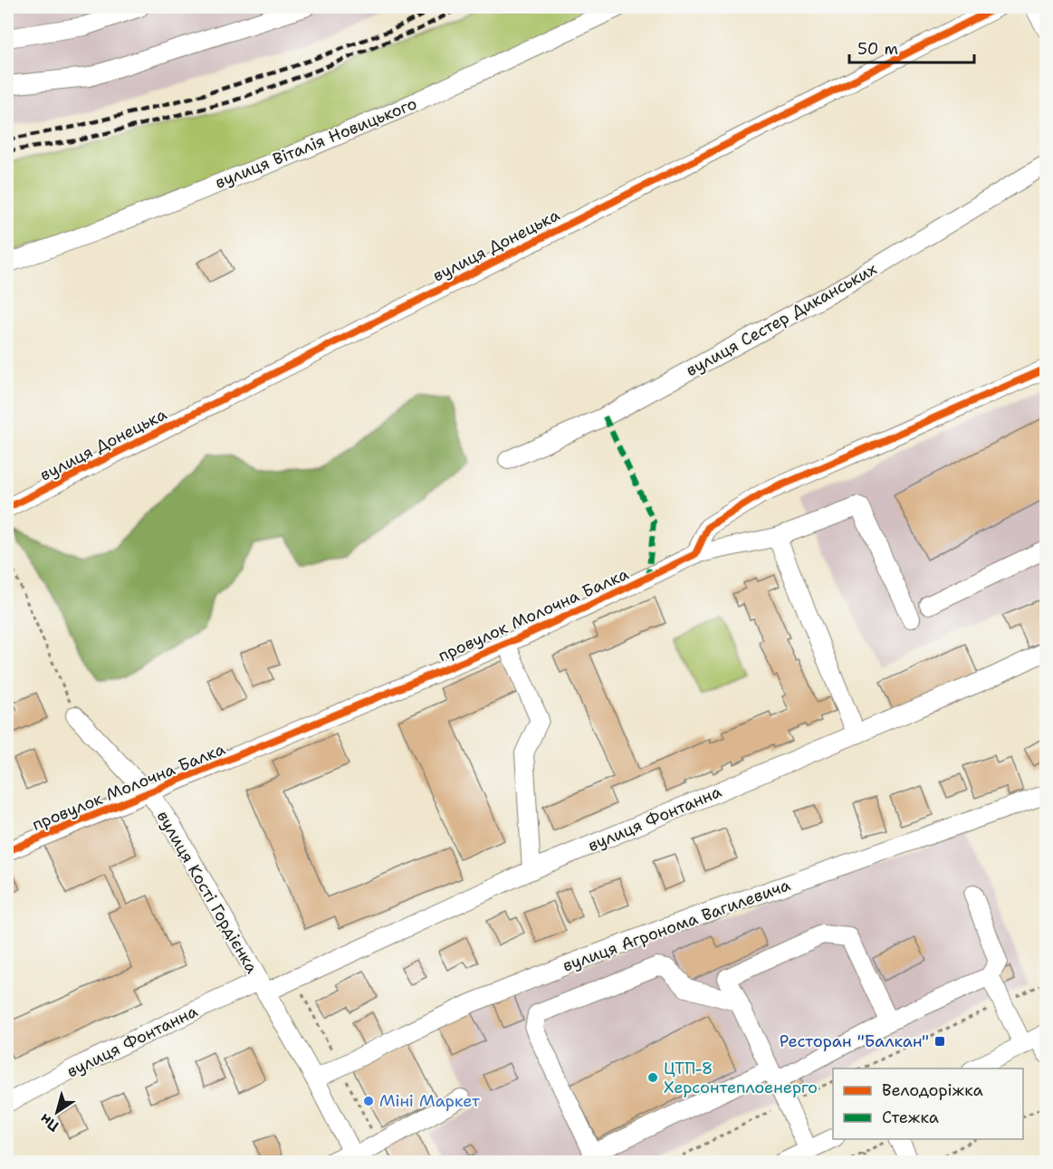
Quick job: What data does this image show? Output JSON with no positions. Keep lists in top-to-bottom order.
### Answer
{
  "streets": {
    "street": [
      "вулиця Віталія Новицького",
      "вулиця Донецька",
      "вулиця Сестер Диканських",
      "провулок Молочна Балка",
      "вулиця Фонтанна",
      "вулиця Кості Гордієнка",
      "вулиця Агронома Вагилевича"
    ]
  },
  "crossings": [
    ["провулок Молочна Балка", "вулиця Кості Гордієнка"],
    ["вулиця Фонтанна", "вулиця Кості Гордієнка"],
    ["вулиця Кості Гордієнка", "вулиця Агронома Вагилевича"]
  ],
  "places": {
    "transit": ["Ресторан \"Балкан\""],
    "other": ["ЦТП-8 Херсонтеплоенерго", "Міні Маркет"]
  },
  "legend": ["Велодоріжка", "Стежка"],
  "scale_bar": "50 m",
  "north": "bottom left"
}
